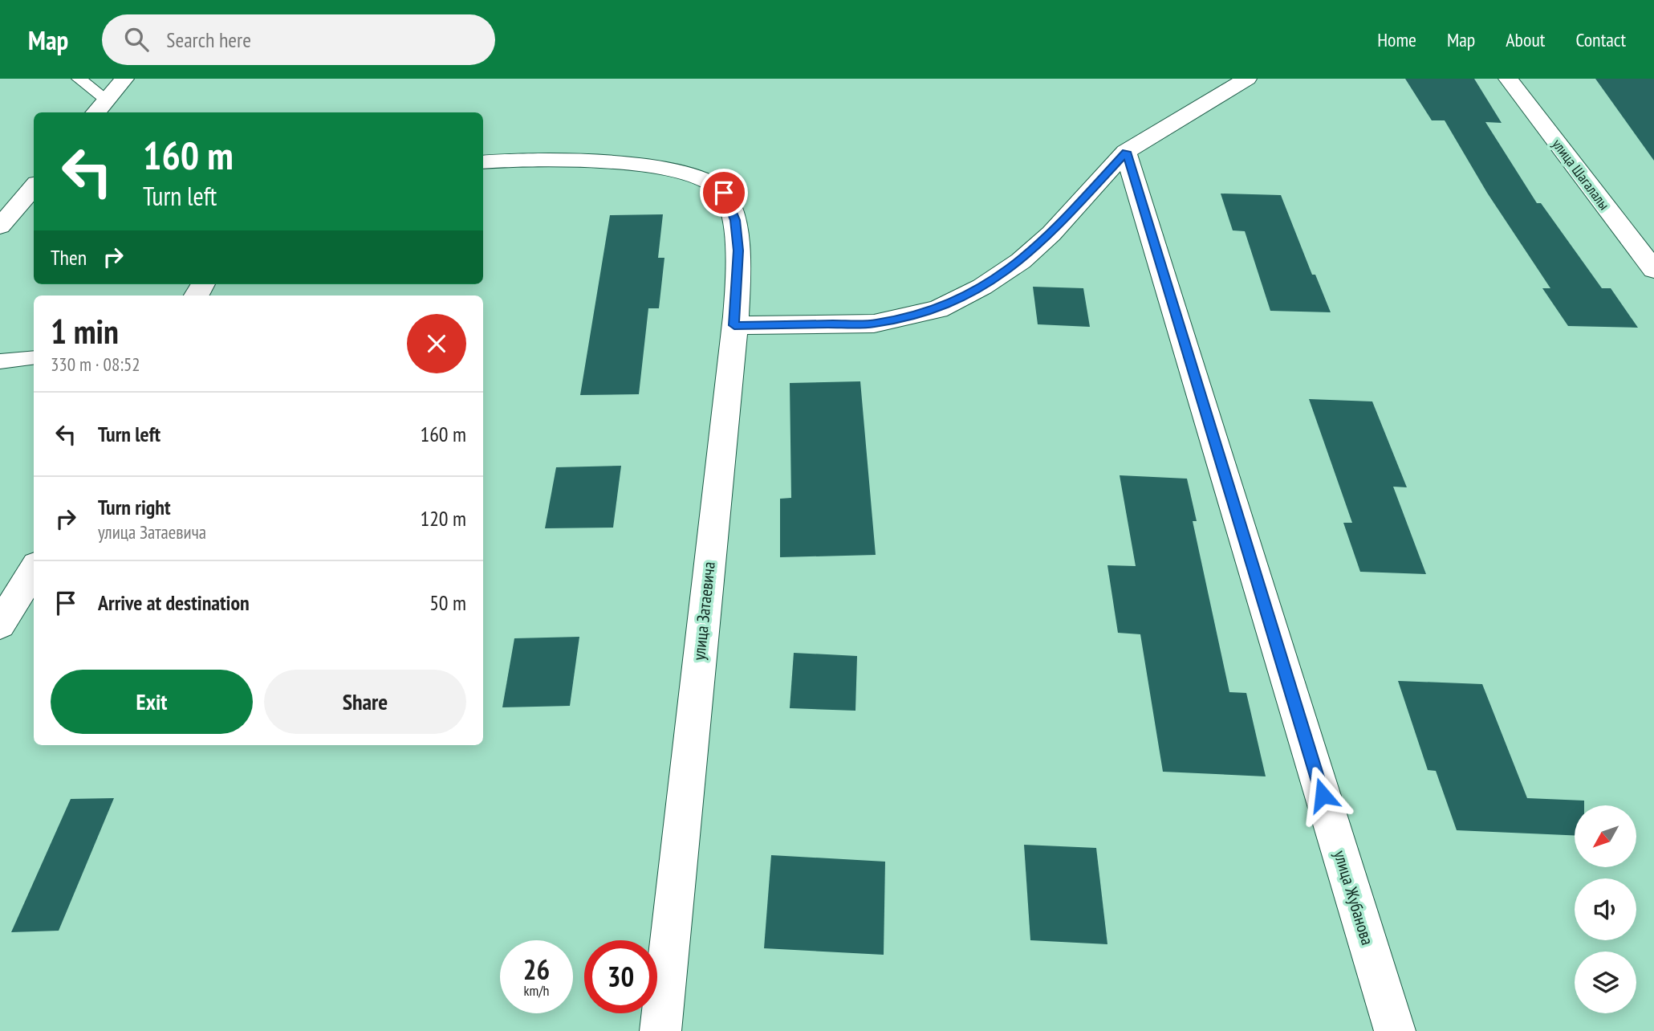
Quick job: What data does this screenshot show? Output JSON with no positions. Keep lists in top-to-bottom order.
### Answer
{
  "streets": {
    "street": ["улица Шагалалы", "улица Затаевича", "улица Жубанова"]
  },
  "north": "bottom left",
  "page": {
    "header": "Map",
    "search": "Search here",
    "nav": [
      "Home",
      "Map",
      "About",
      "Contact"
    ],
    "turn": ["160 m", "Turn left"],
    "then": "Then",
    "heading": ["1 min", "330 m · 08:52"],
    "list": [
      {
        "name": "Turn left",
        "value": "160 m"
      },
      {
        "name": "Turn right",
        "note": "улица Затаевича",
        "value": "120 m"
      },
      {
        "name": "Arrive at destination",
        "value": "50 m"
      }
    ],
    "buttons": ["Exit", "Share"],
    "speed": "26 km/h",
    "limit": "30"
  }
}
